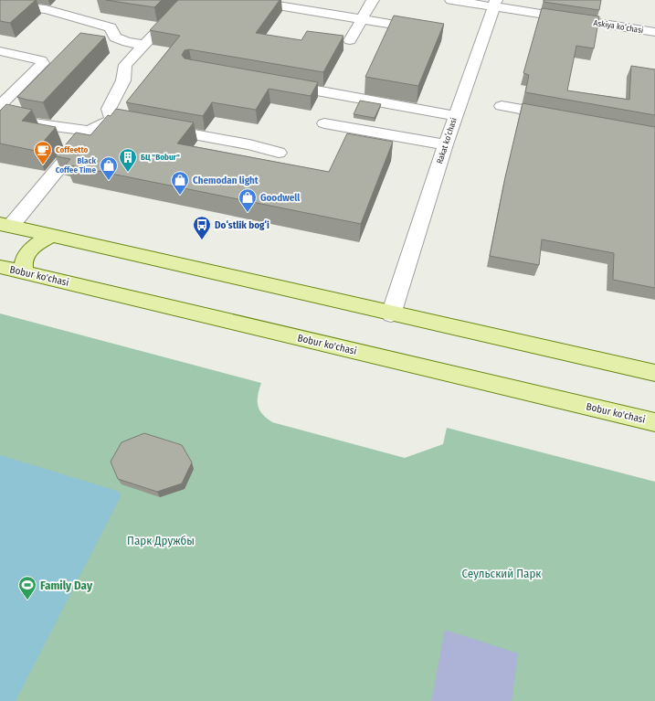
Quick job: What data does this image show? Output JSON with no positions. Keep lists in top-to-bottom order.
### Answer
{
  "streets": {
    "main road": ["Bobur ko'chasi"],
    "street": ["Askiya koʻchasi", "Rakat koʻchasi"]
  },
  "crossings": [
    ["Askiya koʻchasi", "Rakat koʻchasi"]
  ],
  "parks": ["Парк Дружбы", "Сеульский Парк"],
  "places": {
    "cafe": ["Coffeetto"],
    "building": ["БЦ \"Bobur\""],
    "shop": ["Black Coffee Time", "Chemodan light", "Goodwell"],
    "bus stop": ["Doʻstlik bogʻi"],
    "sports": ["Family Day"]
  }
}
